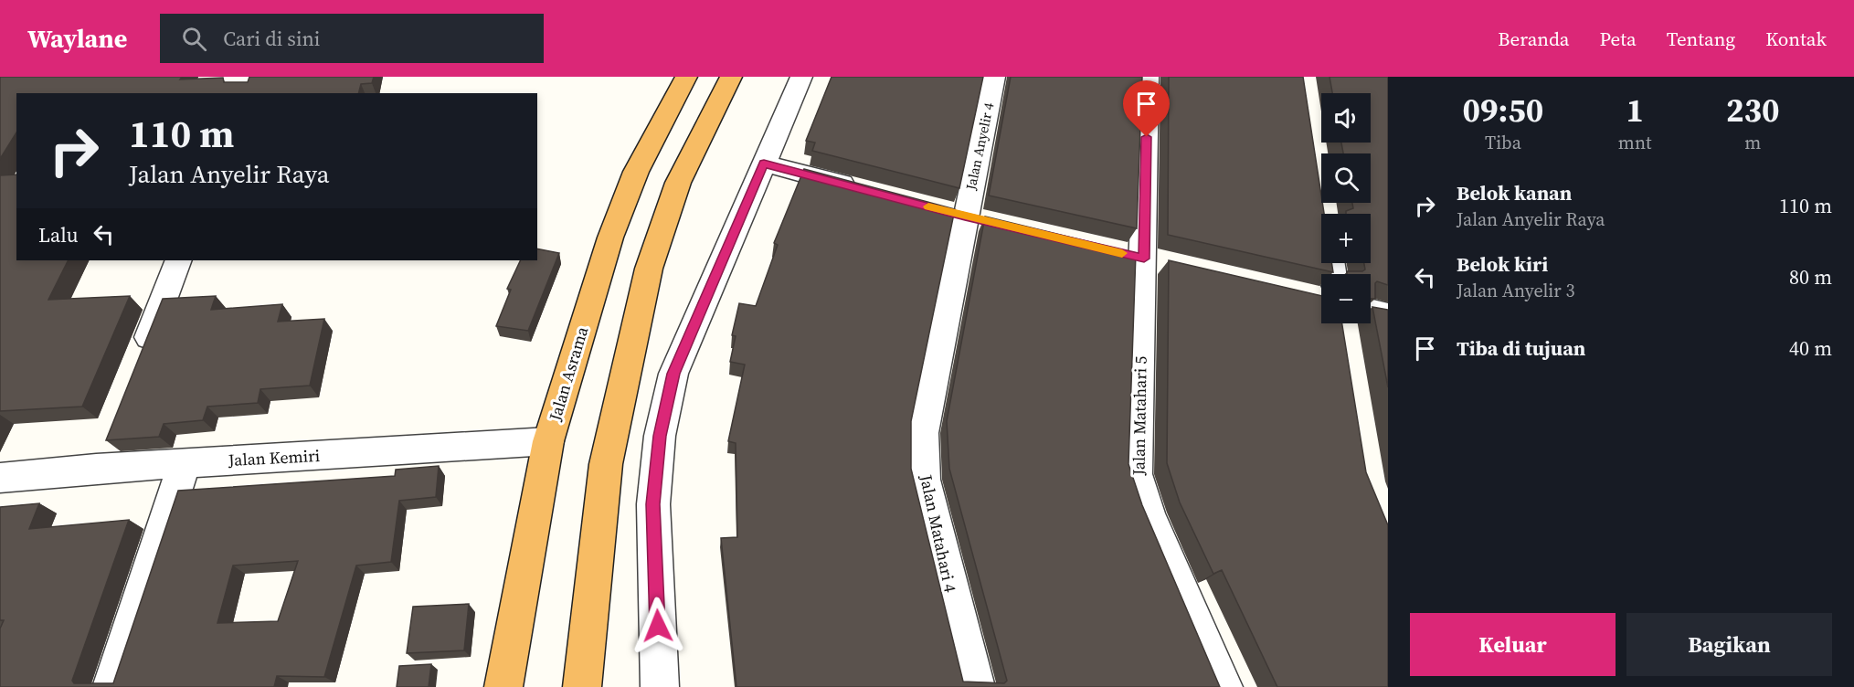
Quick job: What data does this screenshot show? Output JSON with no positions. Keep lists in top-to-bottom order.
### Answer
{
  "streets": {
    "highway": ["Jalan Asrama"],
    "street": [
      "Jalan Anyelir 4",
      "Jalan Matahari 5",
      "Jalan Kemiri",
      "Jalan Matahari 4"
    ]
  },
  "crossings": [
    ["Jalan Anyelir 4", "Jalan Matahari 4"],
    ["Jalan Asrama", "Jalan Kemiri"]
  ],
  "page": {
    "header": "Waylane",
    "search": "Cari di sini",
    "nav": [
      "Beranda",
      "Peta",
      "Tentang",
      "Kontak"
    ],
    "eta": [
      "09:50",
      "Tiba",
      "1",
      "mnt",
      "230",
      "m"
    ],
    "map_buttons": ["+", "−"],
    "turn": ["110 m", "Jalan Anyelir Raya"],
    "list": [
      {
        "name": "Belok kanan",
        "note": "Jalan Anyelir Raya",
        "value": "110 m"
      },
      {
        "name": "Belok kiri",
        "note": "Jalan Anyelir 3",
        "value": "80 m"
      },
      {
        "name": "Tiba di tujuan",
        "value": "40 m"
      }
    ],
    "then": "Lalu",
    "buttons": ["Keluar", "Bagikan"]
  }
}
